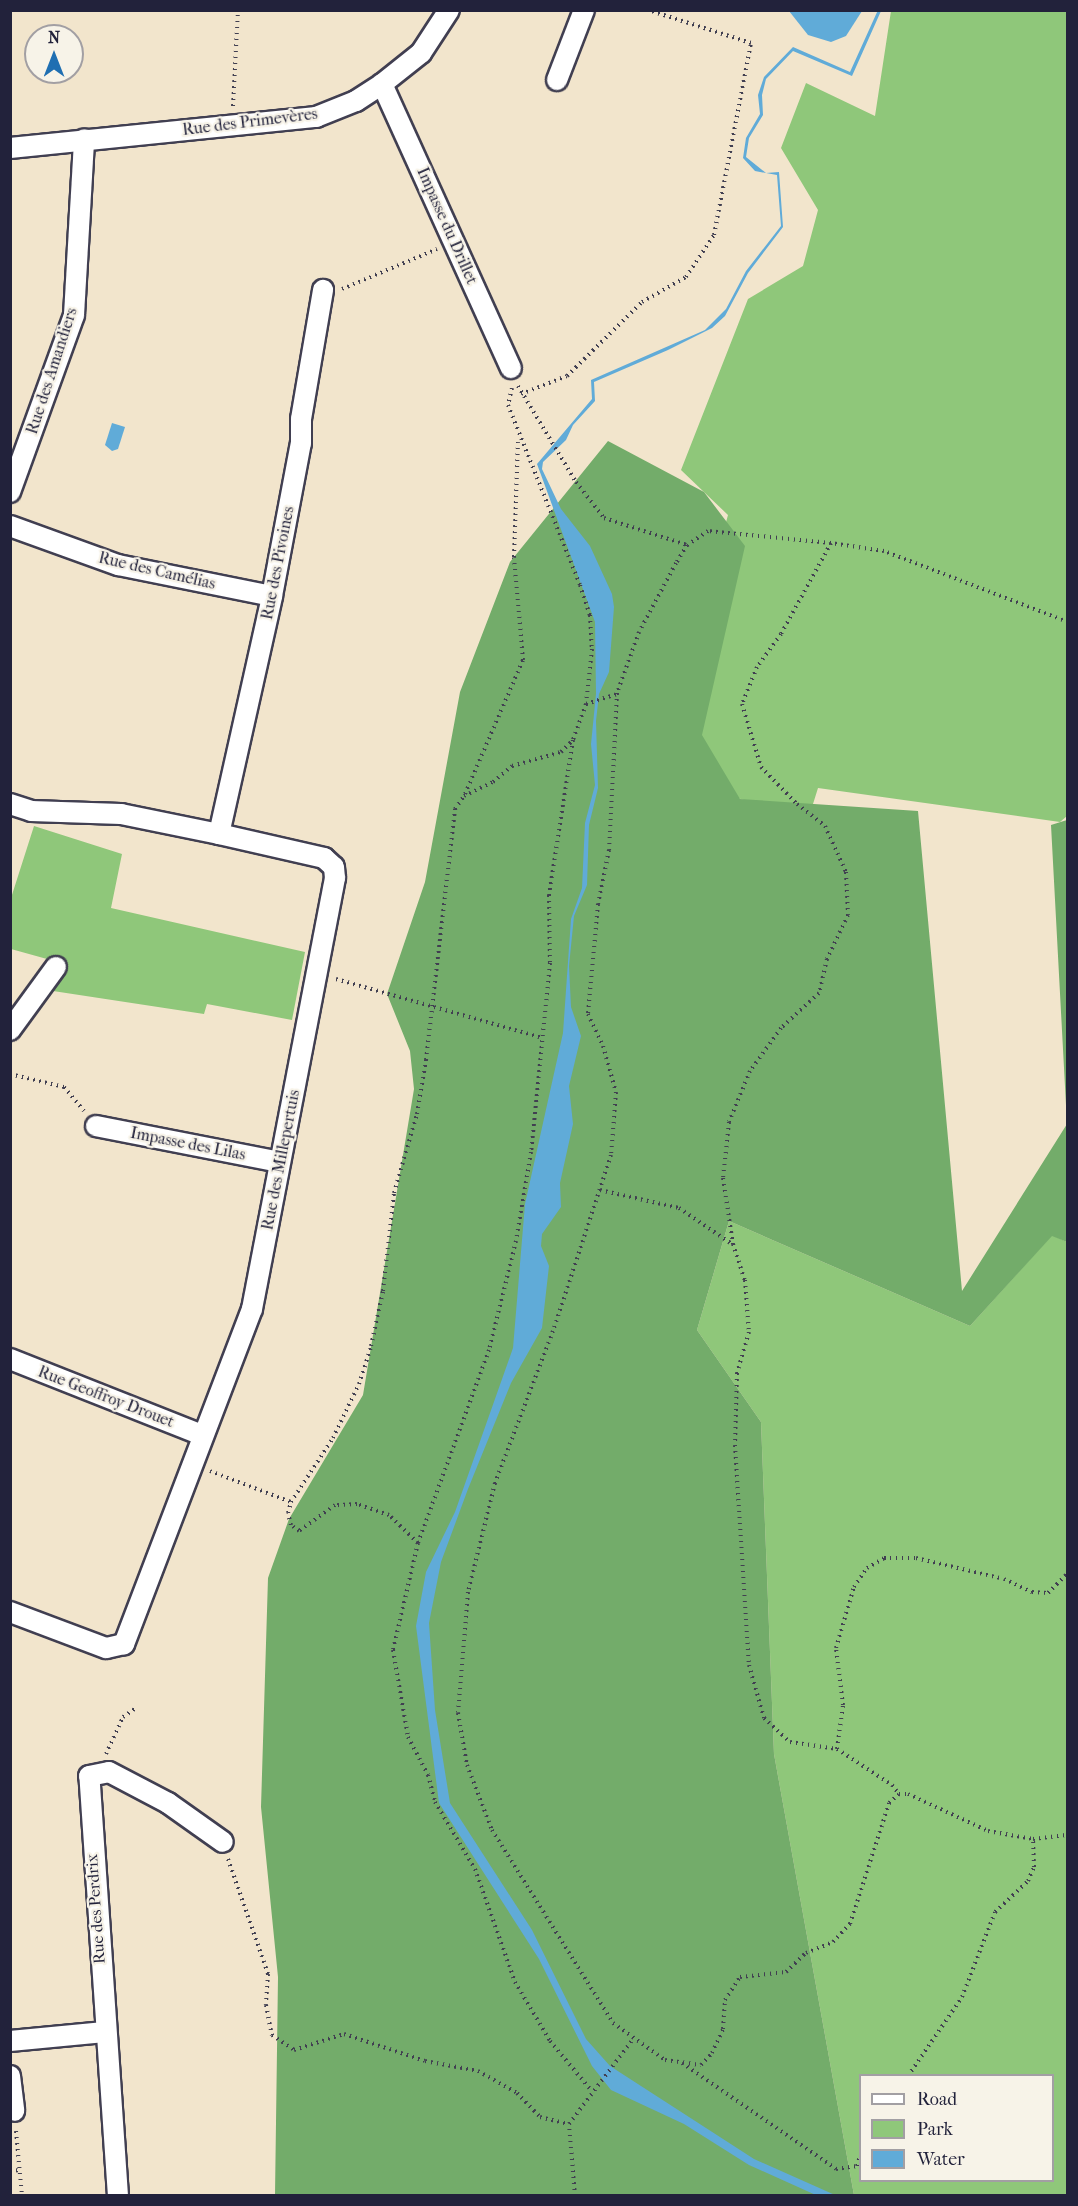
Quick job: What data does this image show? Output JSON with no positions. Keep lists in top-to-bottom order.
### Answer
{
  "streets": {
    "street": [
      "Rue des Primevères",
      "Impasse du Drillet",
      "Rue des Amandiers",
      "Rue des Pivoines",
      "Rue des Camélias",
      "Impasse des Lilas",
      "Rue des Millepertuis",
      "Rue Geoffroy Drouet",
      "Rue des Perdrix"
    ]
  },
  "crossings": [
    ["Rue des Primevères", "Impasse du Drillet"],
    ["Rue des Primevères", "Rue des Amandiers"],
    ["Rue des Pivoines", "Rue des Camélias"],
    ["Rue des Pivoines", "Rue des Millepertuis"],
    ["Impasse des Lilas", "Rue des Millepertuis"],
    ["Rue des Millepertuis", "Rue Geoffroy Drouet"]
  ],
  "legend": ["Road", "Park", "Water"],
  "north": "top"
}
